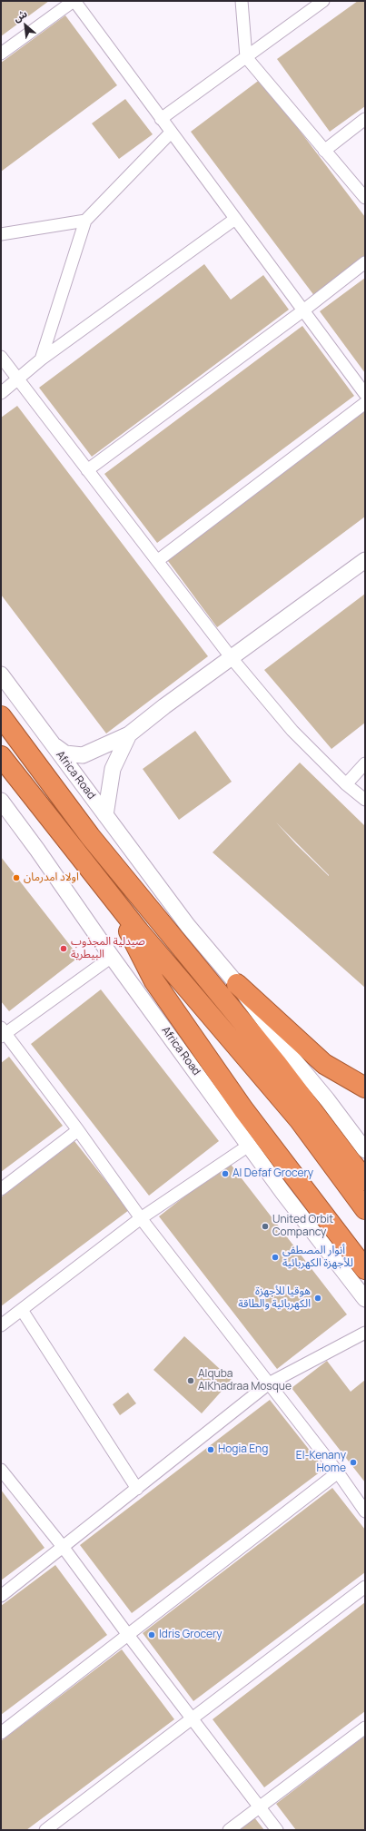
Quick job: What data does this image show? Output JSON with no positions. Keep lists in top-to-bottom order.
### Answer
{
  "streets": {
    "street": ["Africa Road"]
  },
  "places": [
    "اولاد امدرمان",
    "صيدلية المجذوب البيطرية",
    "Al Defaf Grocery",
    "United Orbit Compancy",
    "أنوار المصطفى للأجهزة الكهربائية",
    "هوقيا للأجهزة الكهربائية والطاقة",
    "Alquba AlKhadraa Mosque",
    "Hogia Eng",
    "El-Kenany Home",
    "Idris Grocery"
  ],
  "north": "top left"
}
